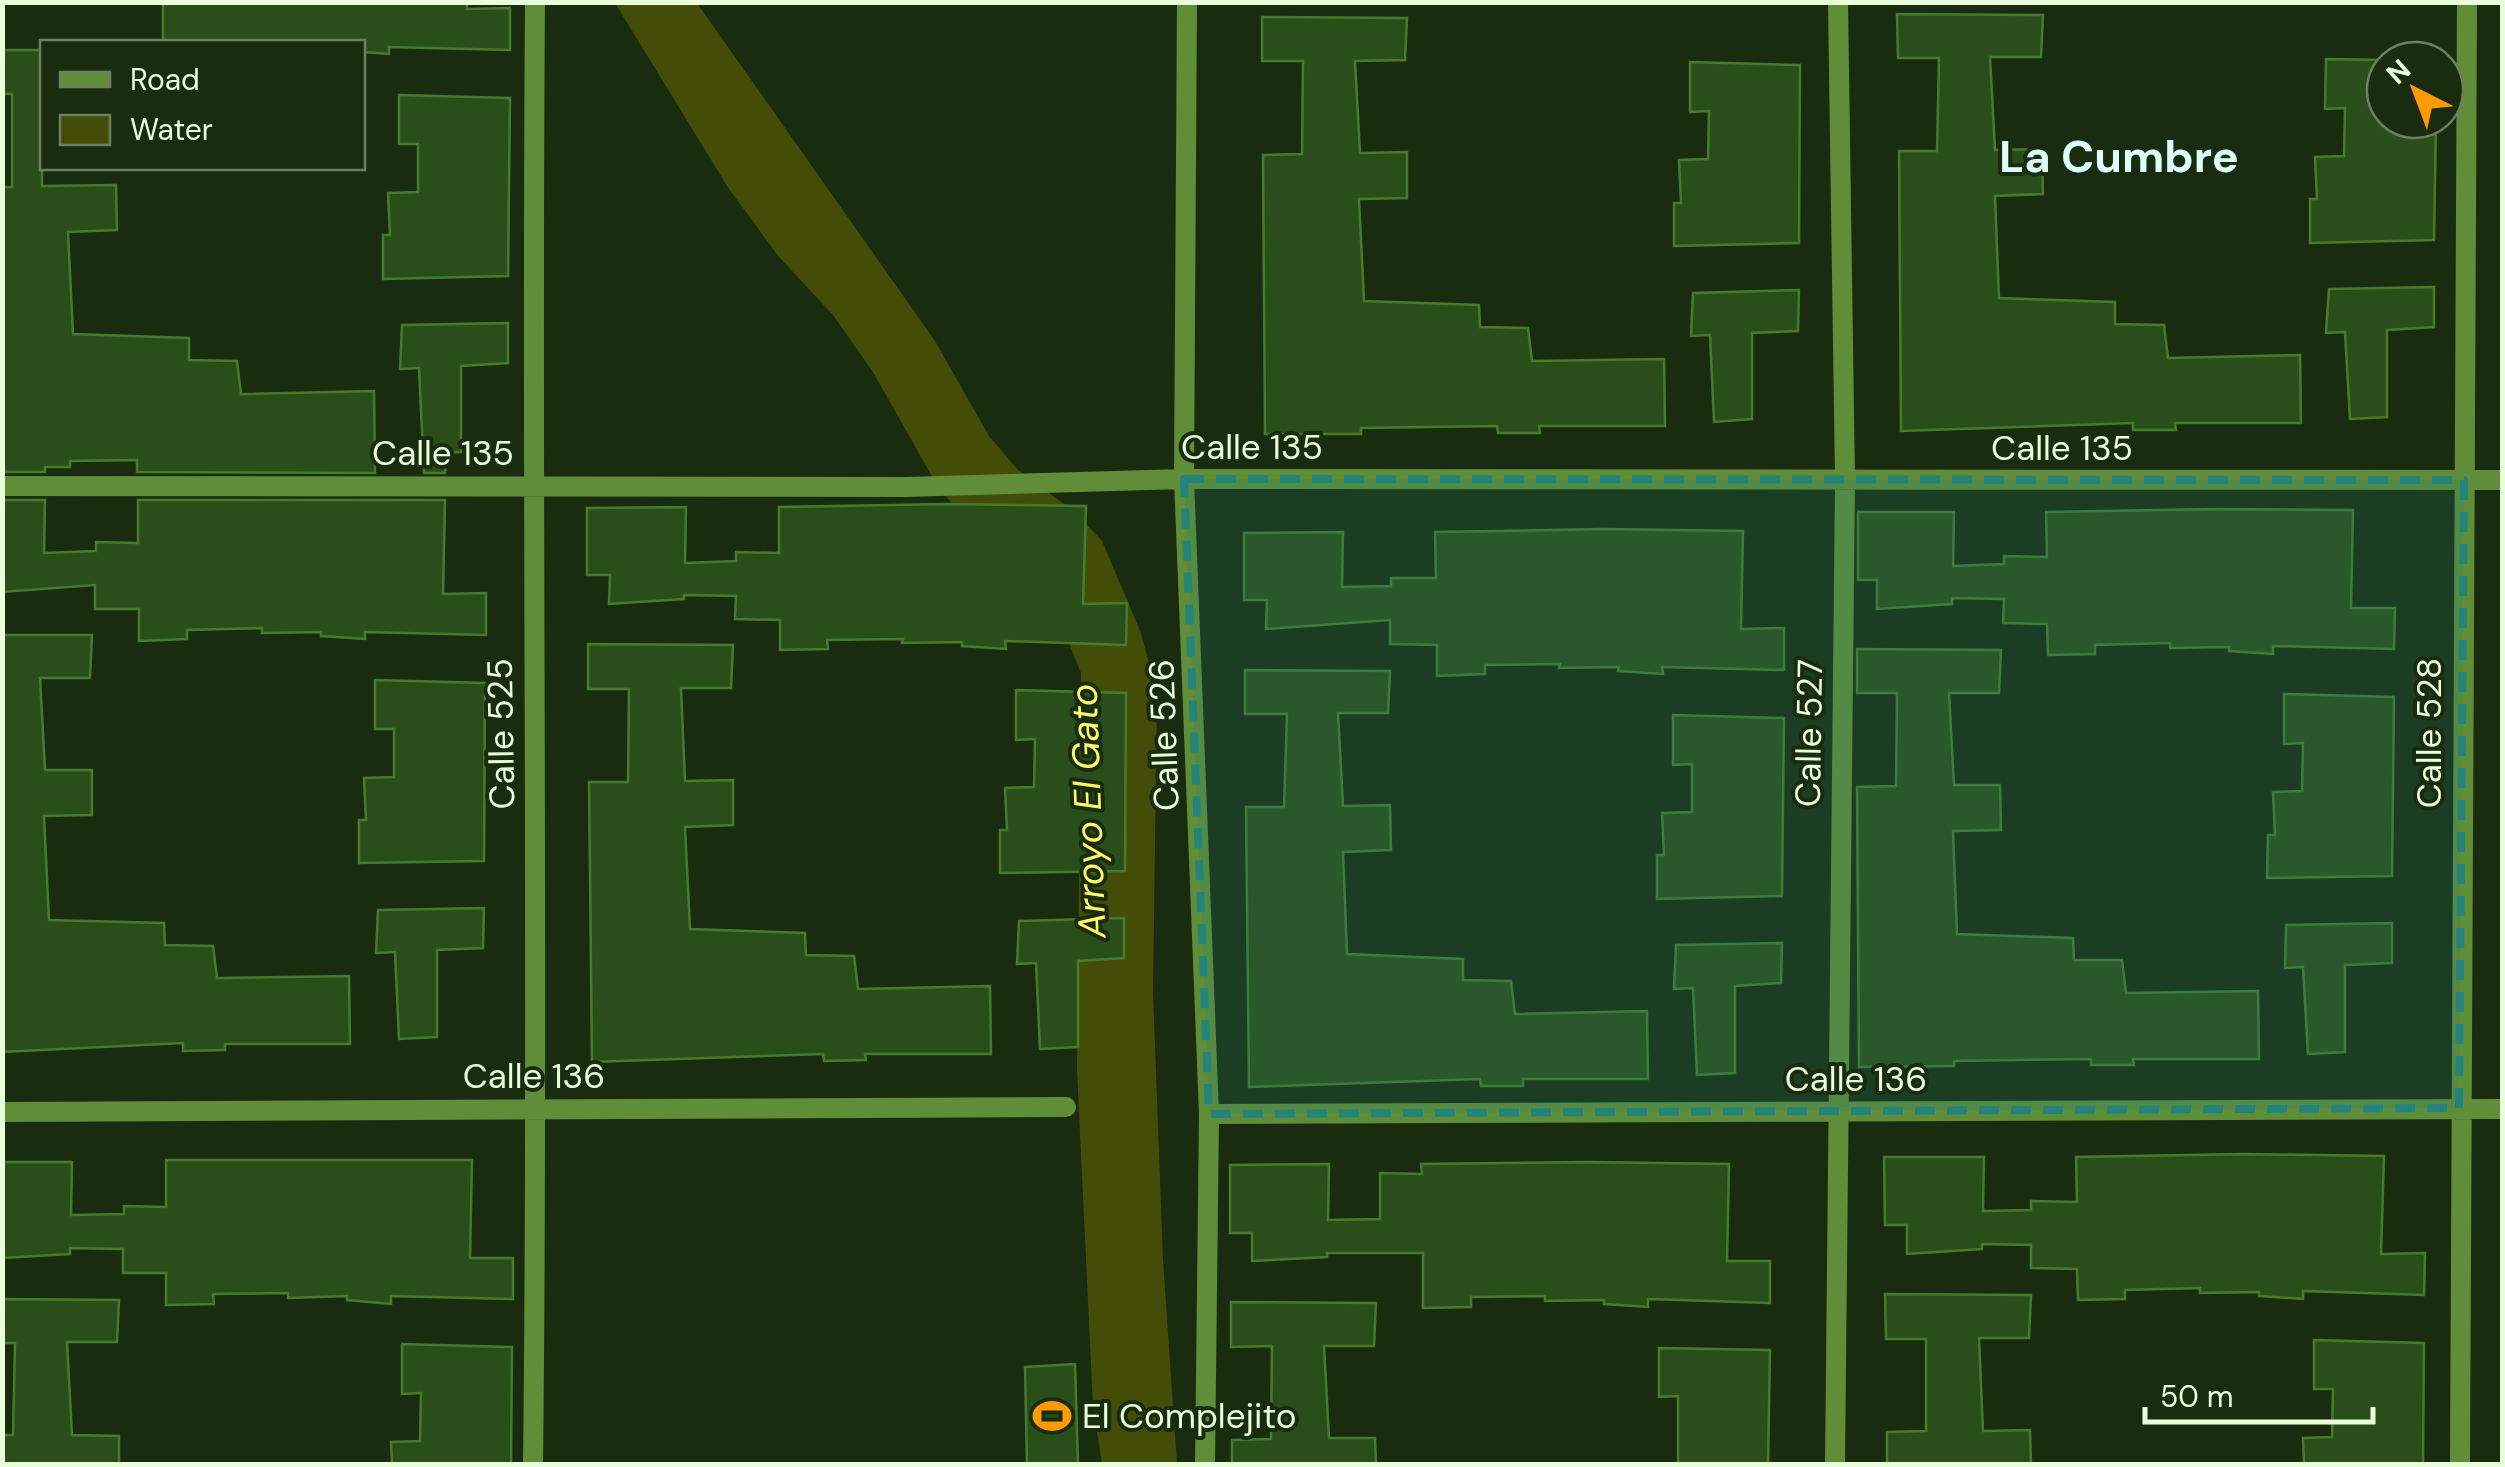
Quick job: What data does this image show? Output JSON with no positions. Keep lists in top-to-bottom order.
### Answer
{
  "streets": {
    "street": [
      "Calle 135",
      "Calle 527",
      "Calle 528",
      "Calle 525",
      "Calle 526",
      "Calle 136"
    ]
  },
  "crossings": [
    ["Calle 135", "Calle 527"],
    ["Calle 135", "Calle 528"],
    ["Calle 135", "Calle 525"],
    ["Calle 135", "Calle 526"],
    ["Calle 527", "Calle 136"],
    ["Calle 528", "Calle 136"],
    ["Calle 525", "Calle 136"],
    ["Calle 526", "Calle 136"]
  ],
  "districts": ["La Cumbre"],
  "water": ["Arroyo El Gato"],
  "places": {
    "sports": ["El Complejito"]
  },
  "legend": ["Road", "Water"],
  "scale_bar": "50 m",
  "north": "top left"
}
